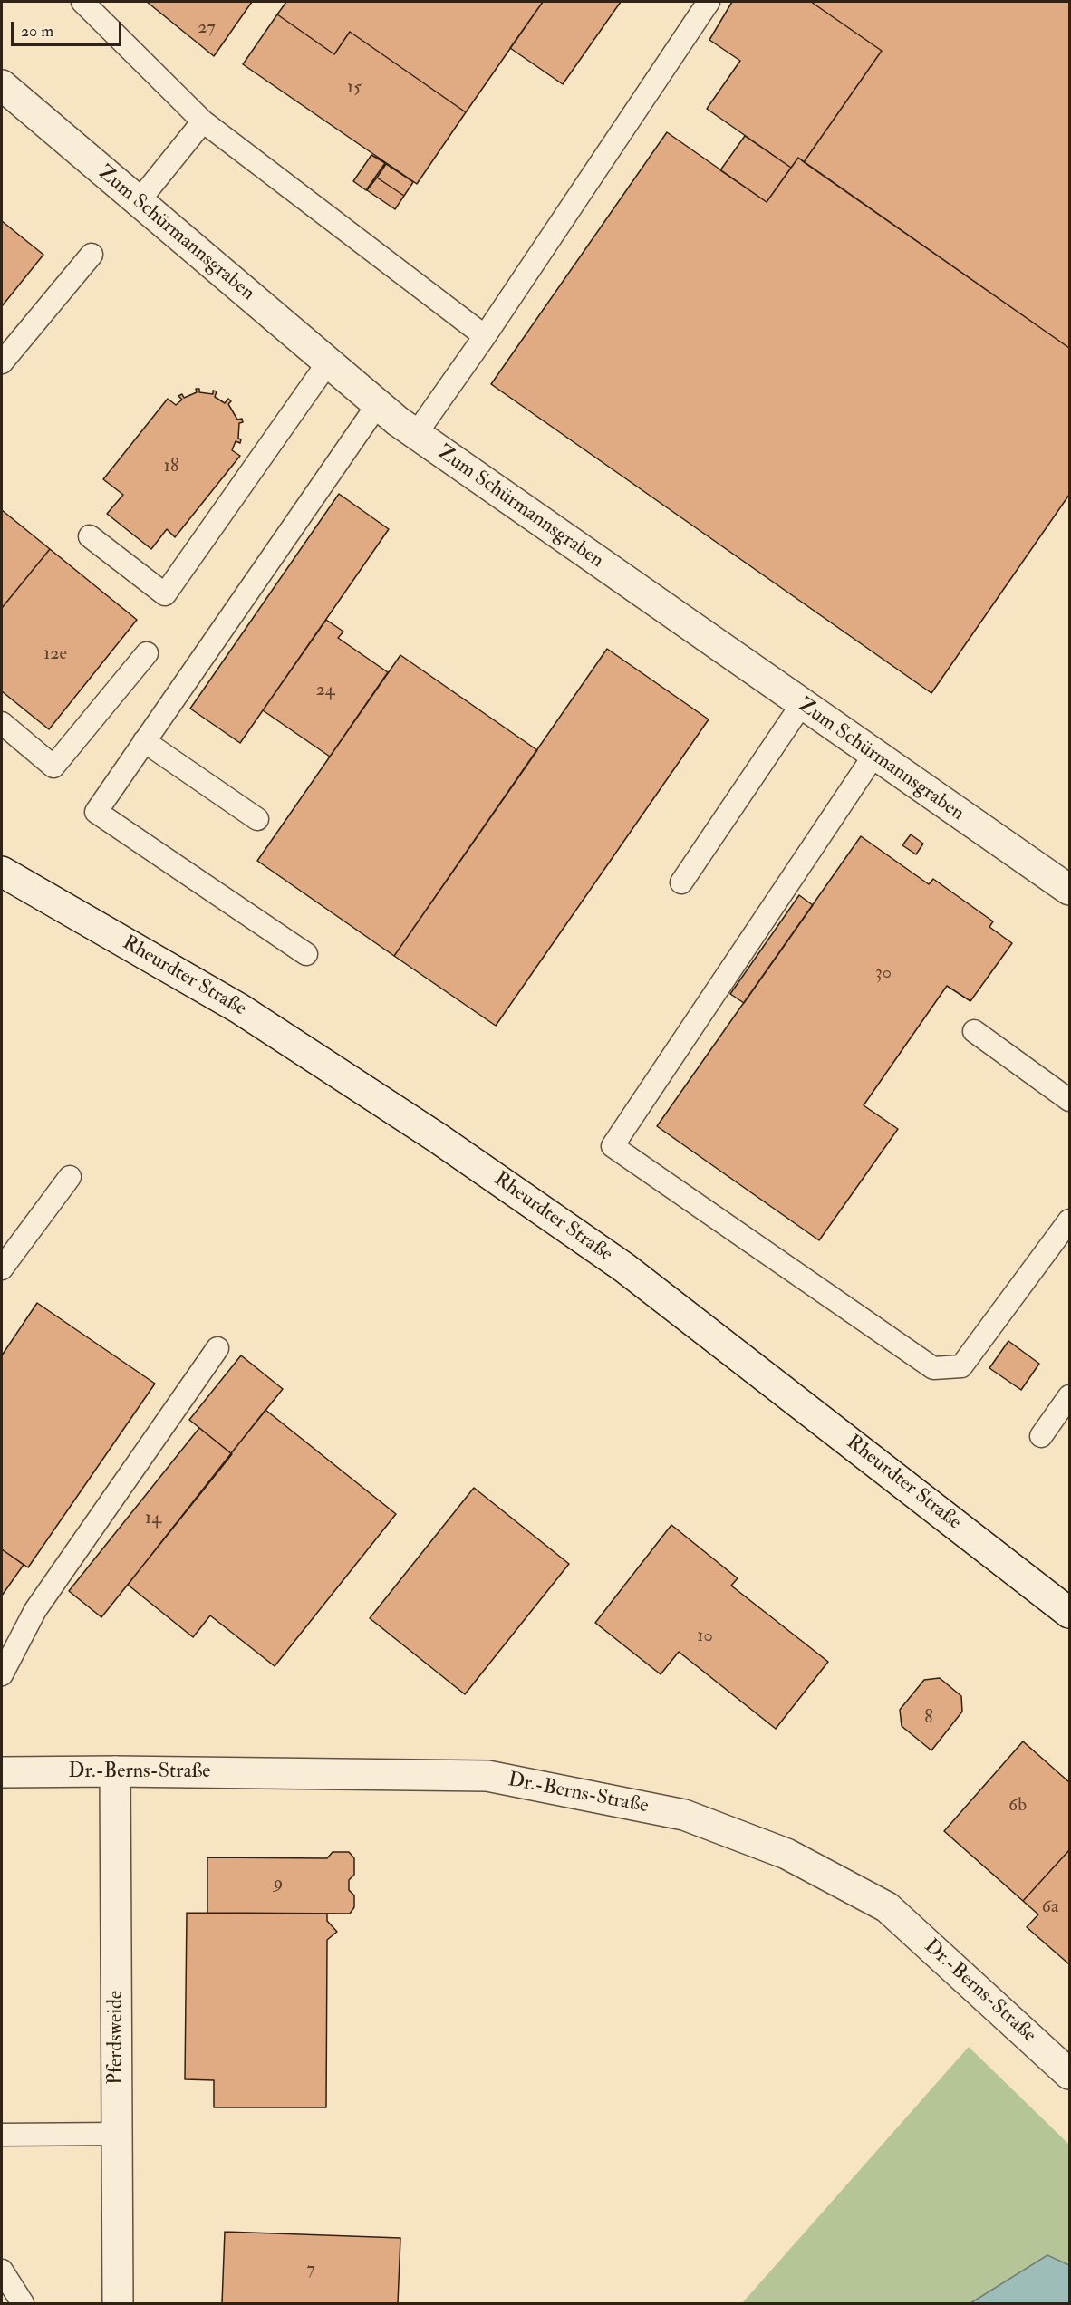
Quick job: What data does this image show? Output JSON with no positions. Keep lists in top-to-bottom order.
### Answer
{
  "streets": {
    "street": [
      "Zum Schürmannsgraben",
      "Rheurdter Straße",
      "Dr.-Berns-Straße",
      "Pferdsweide"
    ]
  },
  "crossings": [
    ["Dr.-Berns-Straße", "Pferdsweide"]
  ],
  "house_numbers": [
    "27",
    "15",
    "18",
    "12e",
    "24",
    "30",
    "14",
    "10",
    "8",
    "6b",
    "9",
    "6a",
    "7"
  ],
  "scale_bar": "20 m"
}
